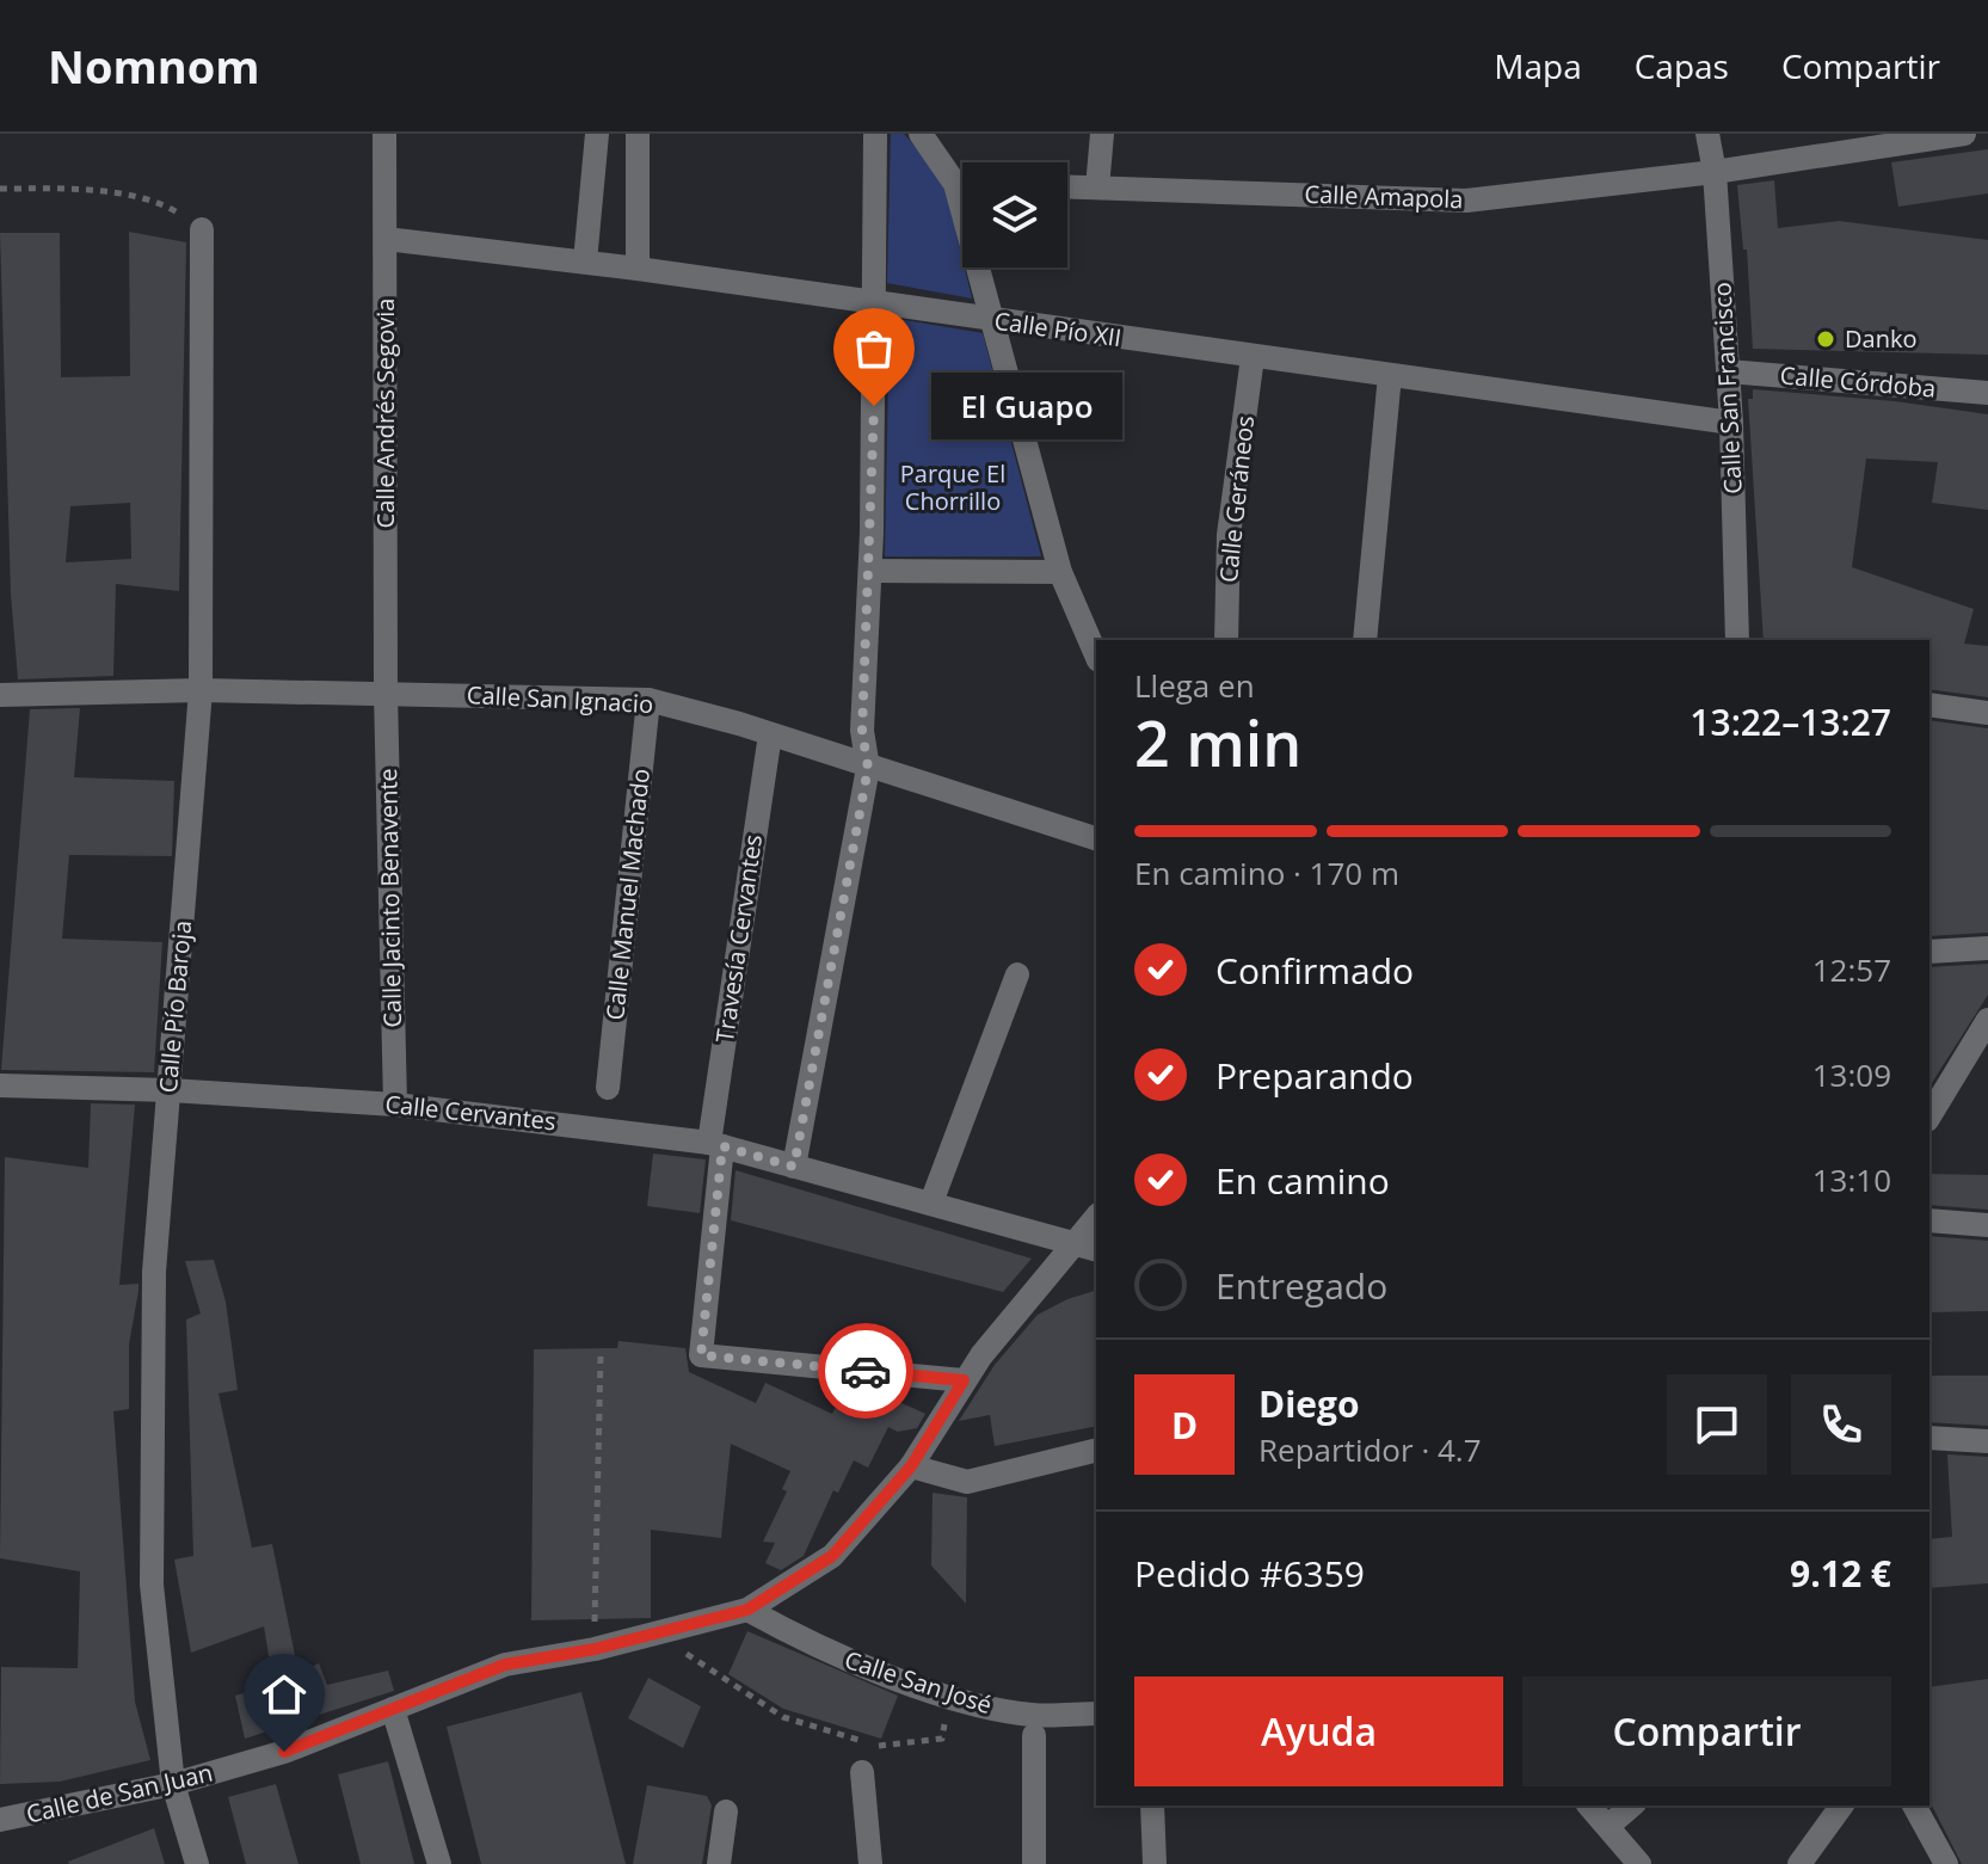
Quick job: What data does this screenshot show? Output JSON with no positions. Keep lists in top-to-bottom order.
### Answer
{
  "streets": {
    "street": [
      "Calle Amapola",
      "Calle Pío XII",
      "Calle Córdoba",
      "Calle San Francisco",
      "Calle Andrés Segovia",
      "Calle Geráneos",
      "Calle San Ignacio",
      "Calle Manuel Machado",
      "Calle Jacinto Benavente",
      "Travesía Cervantes",
      "Calle Pío Baroja",
      "Calle Cervantes",
      "Calle San José",
      "Calle de San Juan"
    ]
  },
  "crossings": [
    ["Calle Amapola", "Calle San Francisco"],
    ["Calle Pío XII", "Calle San Francisco"],
    ["Calle Pío XII", "Calle Andrés Segovia"],
    ["Calle Pío XII", "Calle Geráneos"],
    ["Calle Córdoba", "Calle San Francisco"],
    ["Calle Andrés Segovia", "Calle San Ignacio"],
    ["Calle Andrés Segovia", "Calle Jacinto Benavente"],
    ["Calle San Ignacio", "Calle Manuel Machado"],
    ["Calle San Ignacio", "Calle Jacinto Benavente"],
    ["Calle San Ignacio", "Travesía Cervantes"],
    ["Calle San Ignacio", "Calle Pío Baroja"],
    ["Calle Jacinto Benavente", "Calle Cervantes"],
    ["Travesía Cervantes", "Calle Cervantes"],
    ["Travesía Cervantes", "Calle de San Juan"],
    ["Calle Pío Baroja", "Calle Cervantes"],
    ["Calle Pío Baroja", "Calle de San Juan"],
    ["Calle Cervantes", "Calle de San Juan"],
    ["Calle San José", "Calle de San Juan"]
  ],
  "parks": ["Parque El Chorrillo"],
  "places": ["Danko", "El Guapo"],
  "page": {
    "header": "Nomnom",
    "nav": ["Mapa", "Capas", "Compartir"],
    "bubble": "El Guapo",
    "heading": ["2 min", "Llega en", "13:22–13:27"],
    "panel": [
      "Diego",
      "Repartidor · 4.7",
      "Pedido #6359",
      "9.12 €"
    ],
    "bar": "En camino · 170 m",
    "list": [
      ["Confirmado", "12:57"],
      ["Preparando", "13:09"],
      ["En camino", "13:10"],
      "Entregado"
    ],
    "round": "D",
    "buttons": ["Ayuda", "Compartir"]
  }
}
